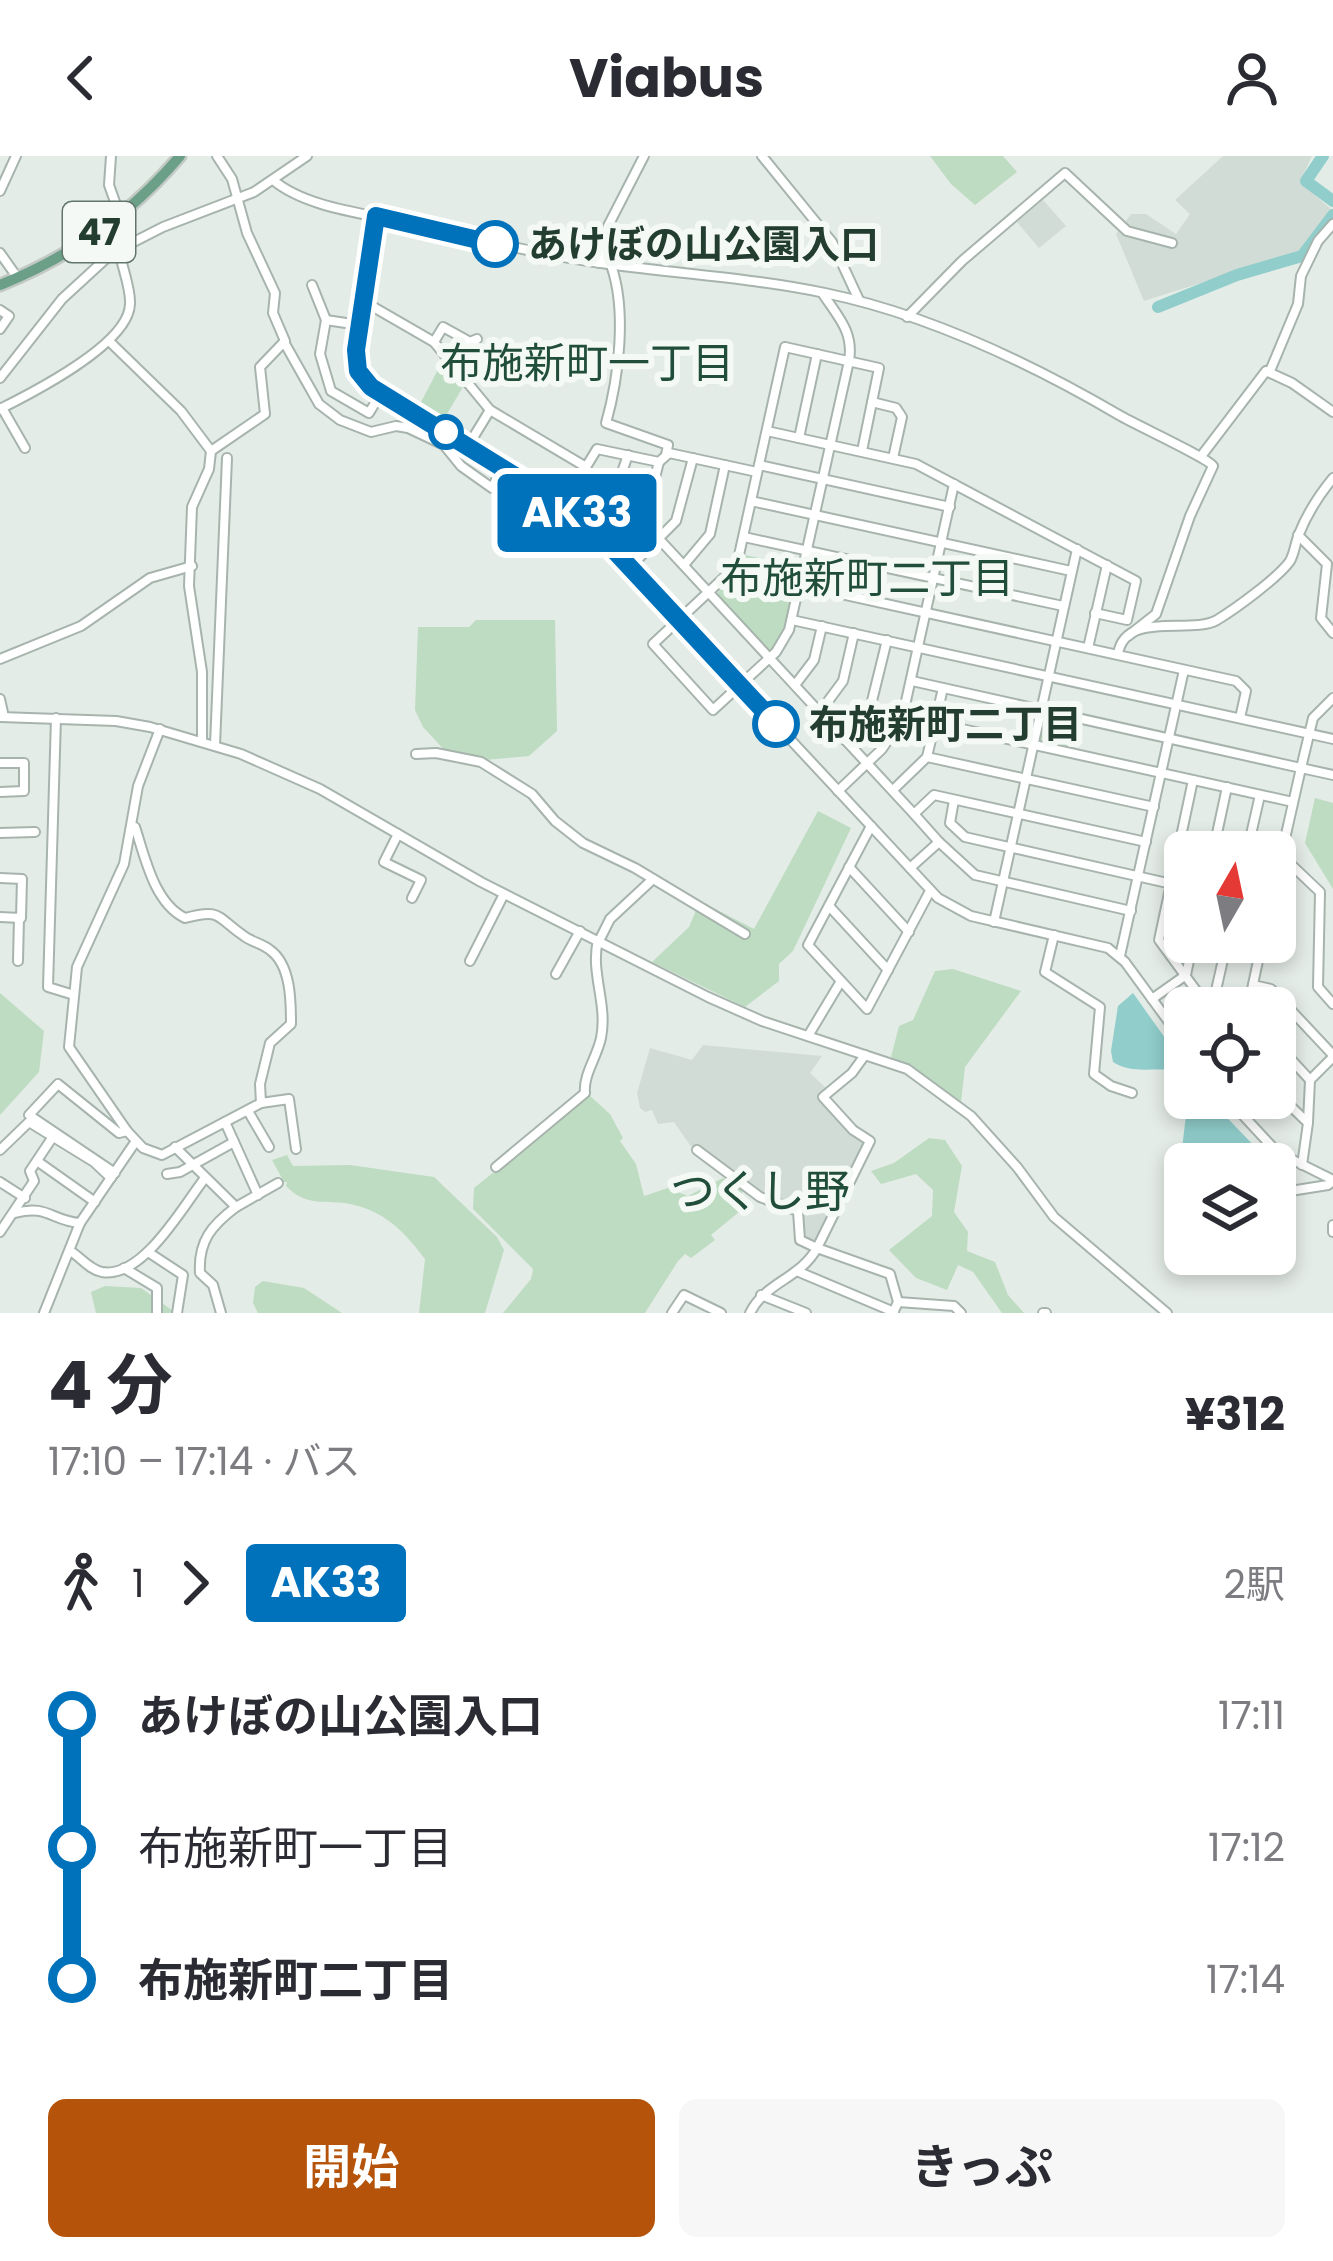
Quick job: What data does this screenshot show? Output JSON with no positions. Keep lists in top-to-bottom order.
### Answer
{
  "streets": {
    "main road": ["47"]
  },
  "districts": ["布施新町一丁目", "布施新町二丁目", "つくし野"],
  "places": ["あけぼの山公園入口", "布施新町二丁目"],
  "lines": ["bus line AK33"],
  "north": "top",
  "page": {
    "header": "Viabus",
    "on_map": "AK33",
    "heading": ["4 分", "17:10 – 17:14 · バス", "¥312"],
    "legs": ["1", "AK33", "2駅"],
    "list": [
      {
        "name": "あけぼの山公園入口",
        "value": "17:11"
      },
      {
        "name": "布施新町一丁目",
        "value": "17:12"
      },
      {
        "name": "布施新町二丁目",
        "value": "17:14"
      }
    ],
    "buttons": ["開始", "きっぷ"]
  }
}
